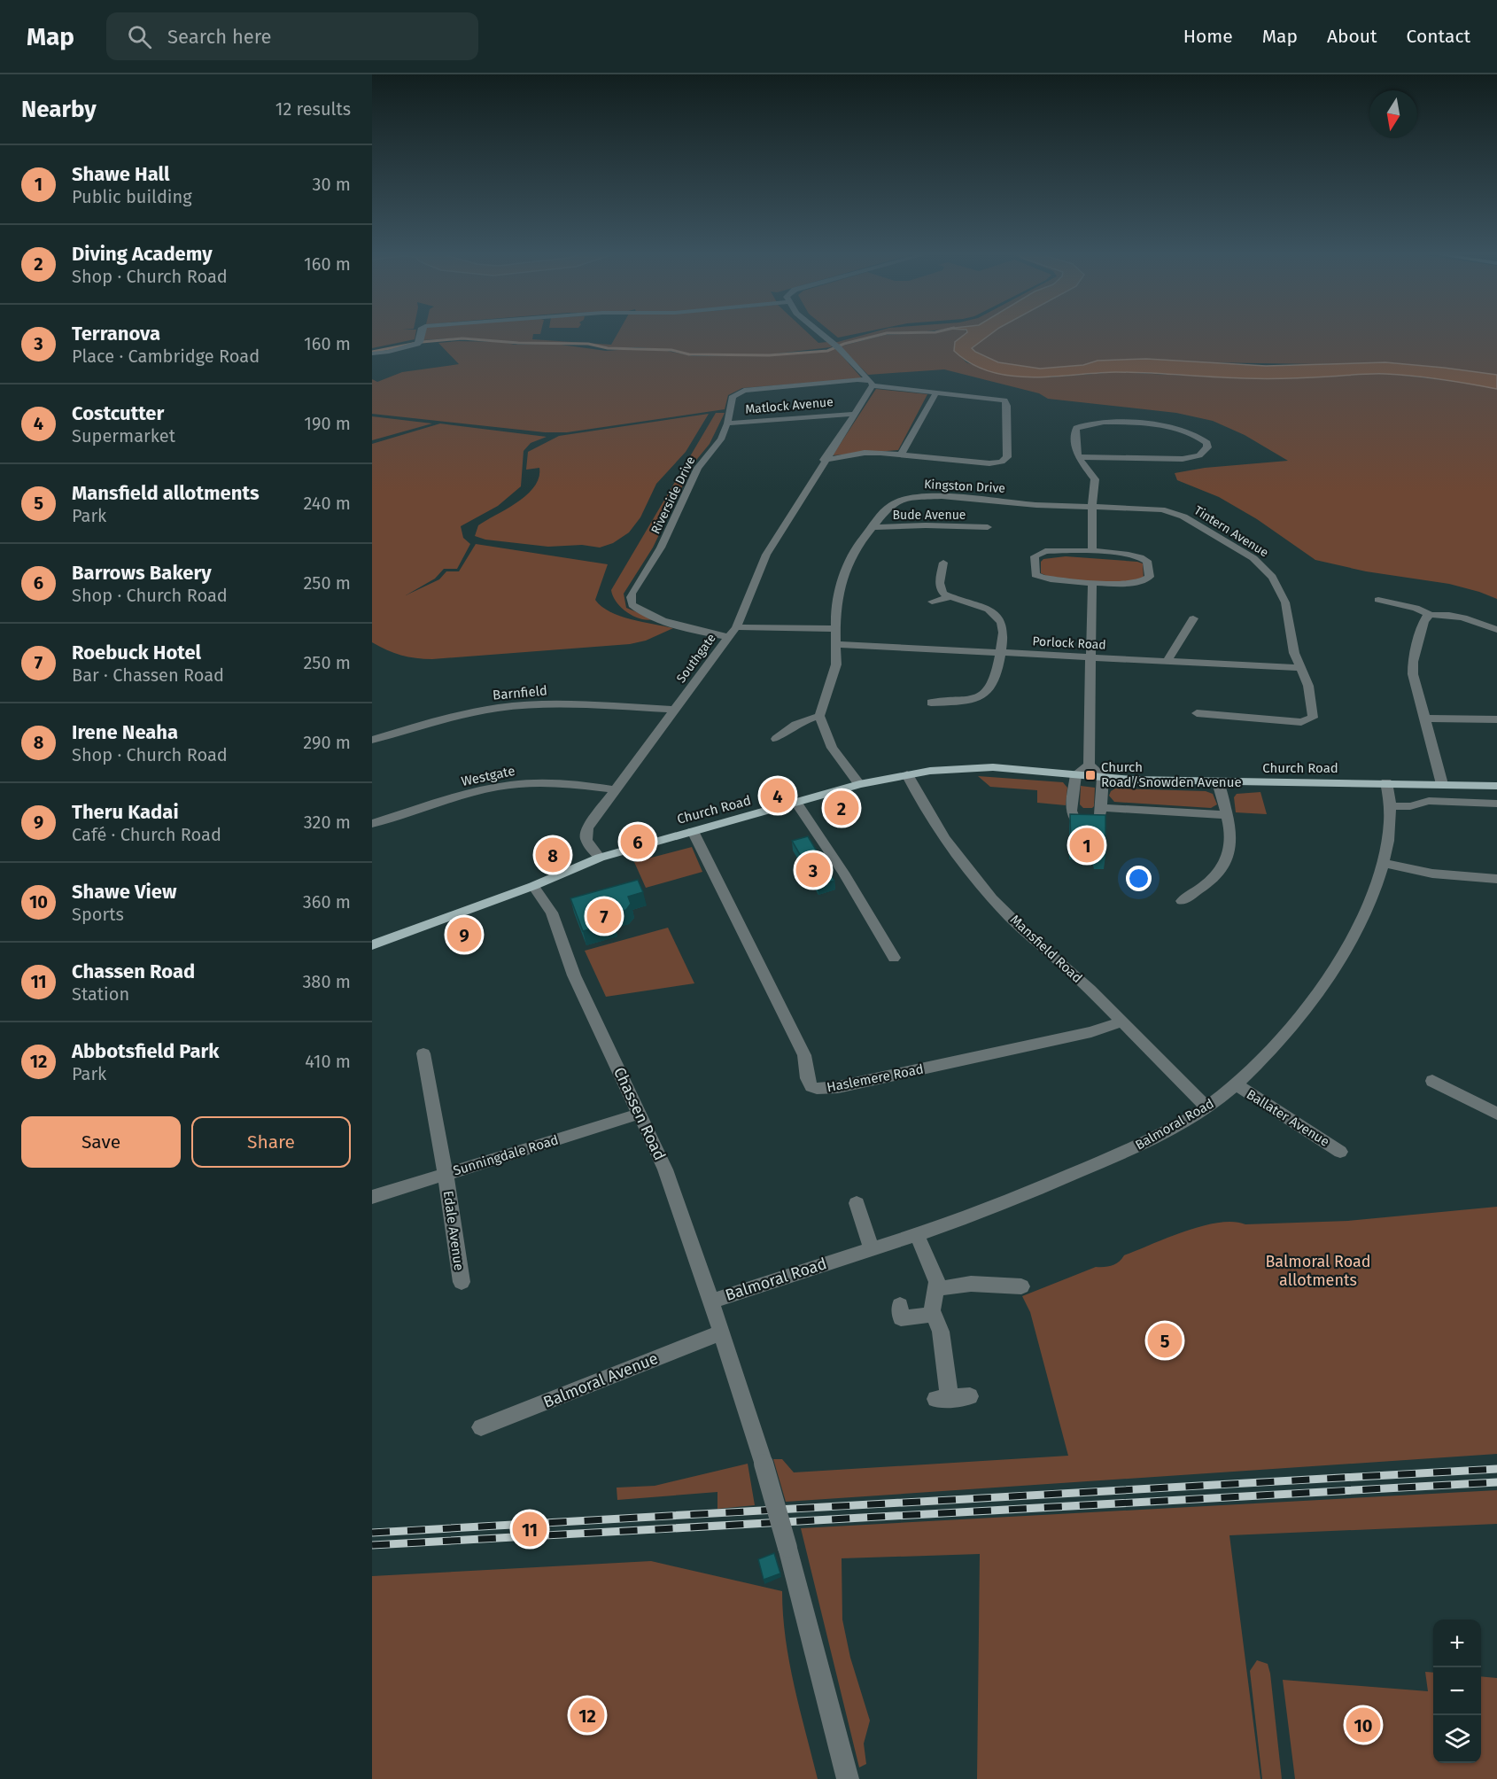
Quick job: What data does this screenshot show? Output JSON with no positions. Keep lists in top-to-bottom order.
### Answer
{
  "streets": {
    "main road": ["Church Road"],
    "street": [
      "Matlock Avenue",
      "Kingston Drive",
      "Riverside Drive",
      "Bude Avenue",
      "Tintern Avenue",
      "Porlock Road",
      "Southgate",
      "Barnfield",
      "Westgate",
      "Mansfield Road",
      "Haslemere Road",
      "Chassen Road",
      "Ballater Avenue",
      "Balmoral Road",
      "Sunningdale Road",
      "Edale Avenue",
      "Balmoral Avenue"
    ]
  },
  "crossings": [
    ["Matlock Avenue", "Riverside Drive"],
    ["Matlock Avenue", "Southgate"],
    ["Kingston Drive", "Bude Avenue"],
    ["Kingston Drive", "Tintern Avenue"],
    ["Kingston Drive", "Porlock Road"],
    ["Riverside Drive", "Southgate"],
    ["Tintern Avenue", "Porlock Road"],
    ["Southgate", "Barnfield"],
    ["Southgate", "Church Road"],
    ["Southgate", "Westgate"],
    ["Church Road", "Mansfield Road"],
    ["Church Road", "Haslemere Road"],
    ["Church Road", "Chassen Road"],
    ["Church Road", "Balmoral Road"],
    ["Mansfield Road", "Haslemere Road"],
    ["Mansfield Road", "Balmoral Road"],
    ["Chassen Road", "Balmoral Road"],
    ["Chassen Road", "Sunningdale Road"],
    ["Chassen Road", "Balmoral Avenue"],
    ["Ballater Avenue", "Balmoral Road"],
    ["Sunningdale Road", "Edale Avenue"]
  ],
  "parks": ["Balmoral Road allotments"],
  "places": {
    "transit": ["Church Road/Snowden Avenue"]
  },
  "north": "bottom",
  "page": {
    "header": "Map",
    "search": "Search here",
    "nav": [
      "Home",
      "Map",
      "About",
      "Contact"
    ],
    "heading": ["Nearby", "12 results"],
    "list": [
      {
        "mark": "1",
        "name": "Shawe Hall",
        "note": "Public building",
        "value": "30 m"
      },
      {
        "mark": "2",
        "name": "Diving Academy",
        "note": "Shop · Church Road",
        "value": "160 m"
      },
      {
        "mark": "3",
        "name": "Terranova",
        "note": "Place · Cambridge Road",
        "value": "160 m"
      },
      {
        "mark": "4",
        "name": "Costcutter",
        "note": "Supermarket",
        "value": "190 m"
      },
      {
        "mark": "5",
        "name": "Mansfield allotments",
        "note": "Park",
        "value": "240 m"
      },
      {
        "mark": "6",
        "name": "Barrows Bakery",
        "note": "Shop · Church Road",
        "value": "250 m"
      },
      {
        "mark": "7",
        "name": "Roebuck Hotel",
        "note": "Bar · Chassen Road",
        "value": "250 m"
      },
      {
        "mark": "8",
        "name": "Irene Neaha",
        "note": "Shop · Church Road",
        "value": "290 m"
      },
      {
        "mark": "9",
        "name": "Theru Kadai",
        "note": "Café · Church Road",
        "value": "320 m"
      },
      {
        "mark": "10",
        "name": "Shawe View",
        "note": "Sports",
        "value": "360 m"
      },
      {
        "mark": "11",
        "name": "Chassen Road",
        "note": "Station",
        "value": "380 m"
      },
      {
        "mark": "12",
        "name": "Abbotsfield Park",
        "note": "Park",
        "value": "410 m"
      }
    ],
    "pins": [
      "4",
      "2",
      "6",
      "1",
      "8",
      "3",
      "7",
      "9",
      "5",
      "11",
      "12",
      "10"
    ],
    "buttons": ["Save", "Share"],
    "map_buttons": ["+", "−"]
  }
}
